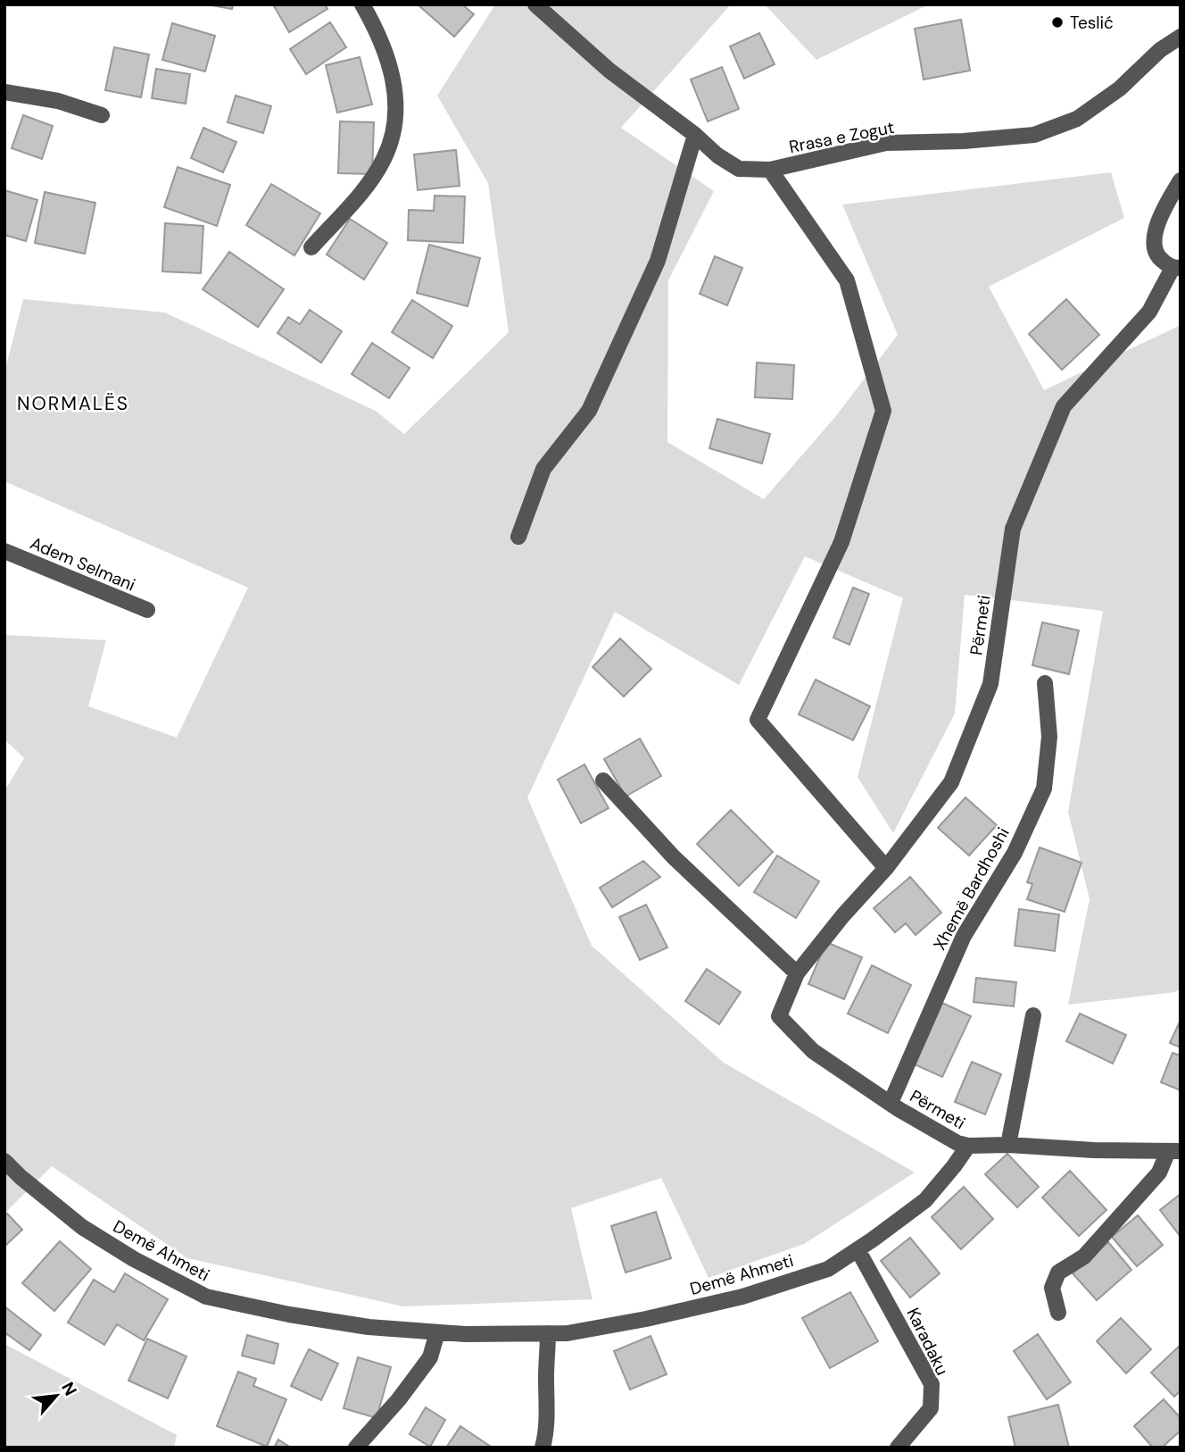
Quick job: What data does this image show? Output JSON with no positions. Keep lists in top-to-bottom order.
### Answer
{
  "streets": {
    "street": [
      "Rrasa e Zogut",
      "Adem Selmani",
      "Përmeti",
      "Xhemë Bardhoshi",
      "Demë Ahmeti",
      "Karadaku"
    ]
  },
  "crossings": [
    ["Përmeti", "Xhemë Bardhoshi"],
    ["Përmeti", "Demë Ahmeti"],
    ["Demë Ahmeti", "Karadaku"]
  ],
  "districts": ["NORMALËS"],
  "places": ["Teslić"],
  "north": "top right"
}
